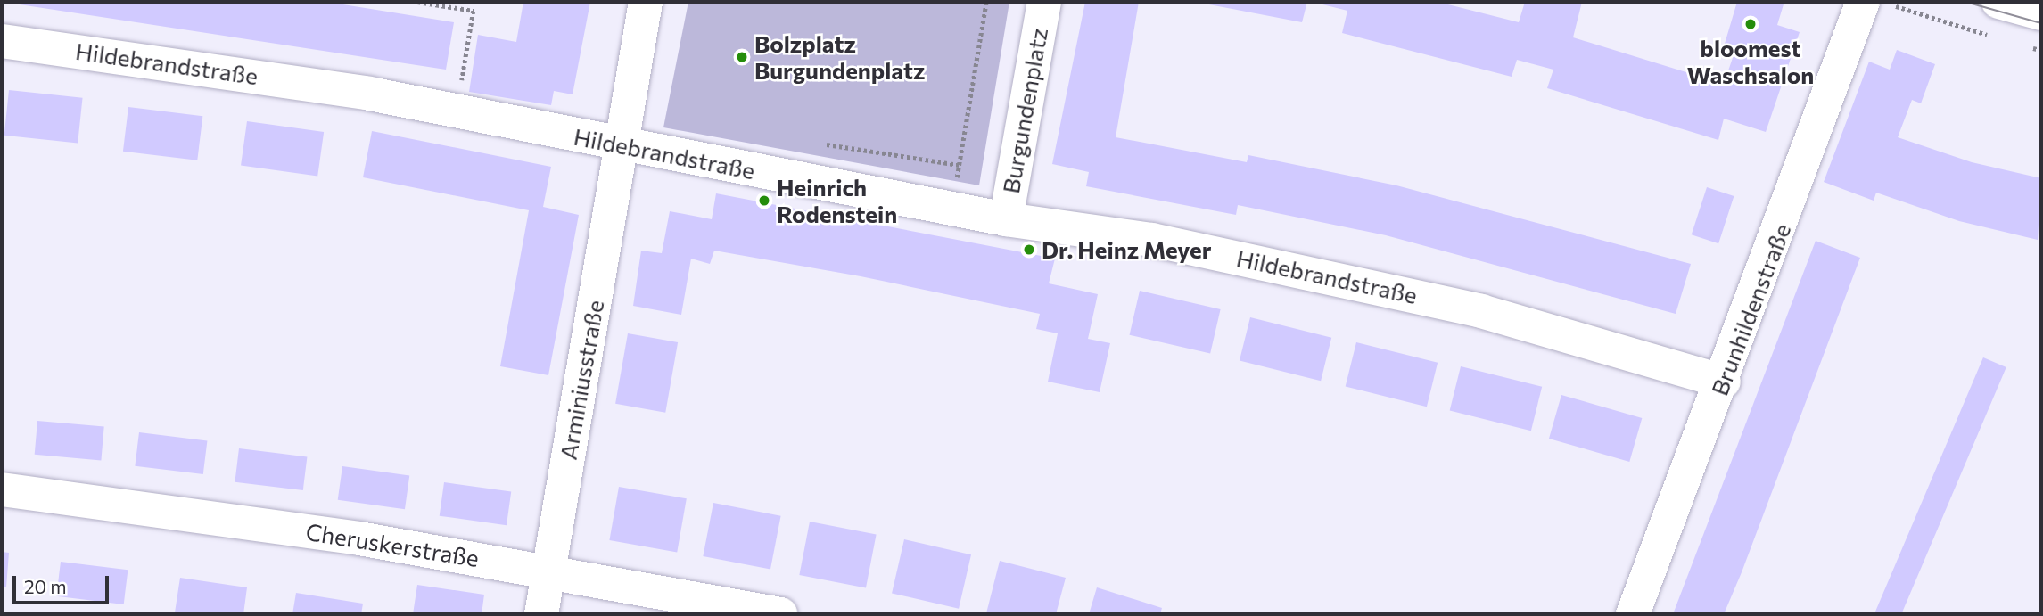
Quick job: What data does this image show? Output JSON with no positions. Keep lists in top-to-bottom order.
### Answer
{
  "streets": {
    "street": [
      "Hildebrandstraße",
      "Burgundenplatz",
      "Brunhildenstraße",
      "Arminiusstraße",
      "Cheruskerstraße"
    ]
  },
  "crossings": [
    ["Hildebrandstraße", "Burgundenplatz"],
    ["Hildebrandstraße", "Brunhildenstraße"],
    ["Hildebrandstraße", "Arminiusstraße"],
    ["Arminiusstraße", "Cheruskerstraße"]
  ],
  "places": [
    "bloomest Waschsalon",
    "Bolzplatz Burgundenplatz",
    "Heinrich Rodenstein",
    "Dr. Heinz Meyer"
  ],
  "scale_bar": "20 m"
}
